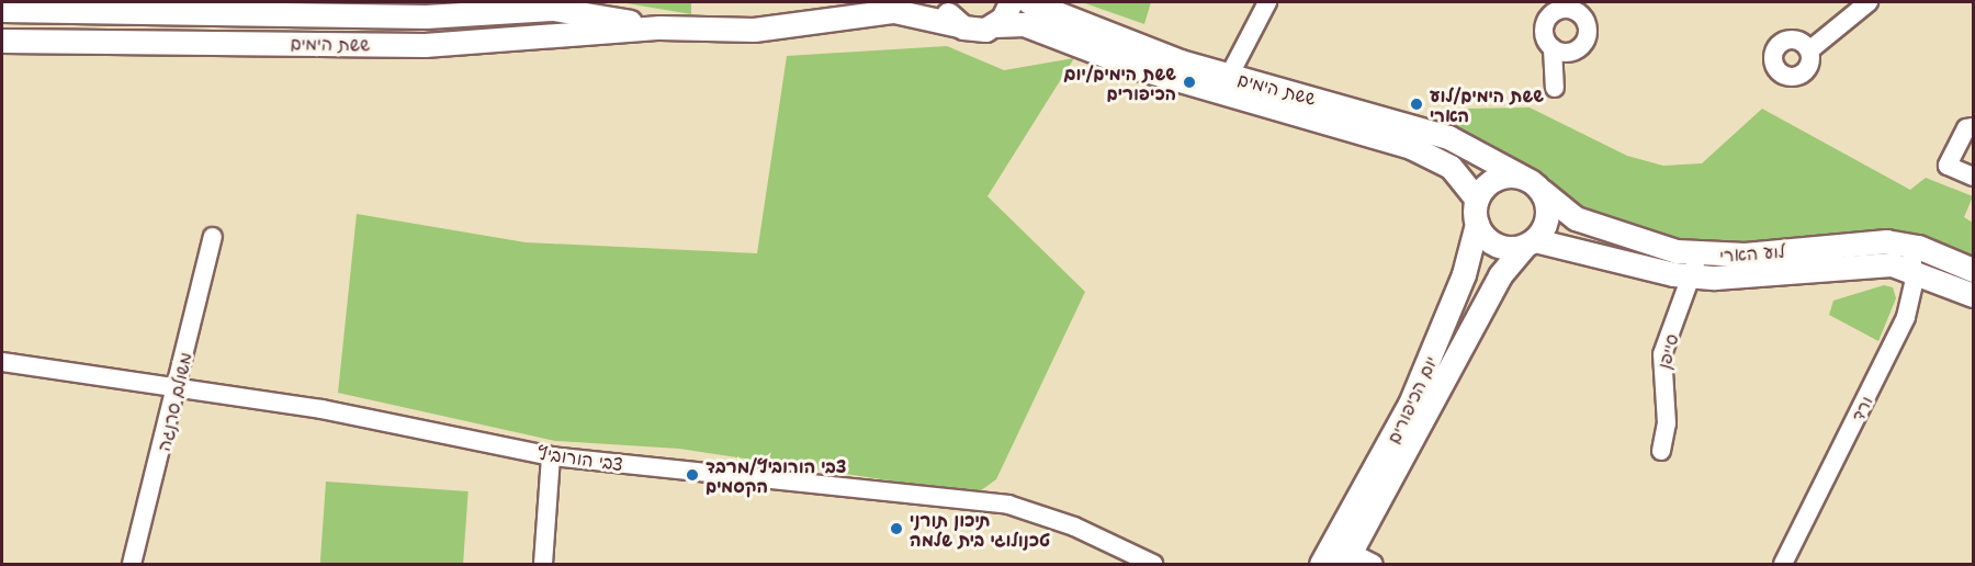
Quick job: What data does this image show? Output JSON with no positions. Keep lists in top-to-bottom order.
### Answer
{
  "streets": {
    "street": [
      "ששת הימים",
      "לוע הארי",
      "סייפן",
      "יום הכיפורים",
      "משולם סרנגה",
      "ורד",
      "צבי הורוביץ"
    ]
  },
  "crossings": [
    ["ששת הימים", "לוע הארי"],
    ["ששת הימים", "יום הכיפורים"],
    ["לוע הארי", "סייפן"],
    ["לוע הארי", "יום הכיפורים"],
    ["לוע הארי", "ורד"],
    ["משולם סרנגה", "צבי הורוביץ"]
  ],
  "places": [
    "ששת הימים/יום הכיפורים",
    "ששת הימים/לוע הארי",
    "צבי הורוביץ/מרבד הקסמים",
    "תיכון תורני טכנולוגי בית שלמה"
  ]
}
